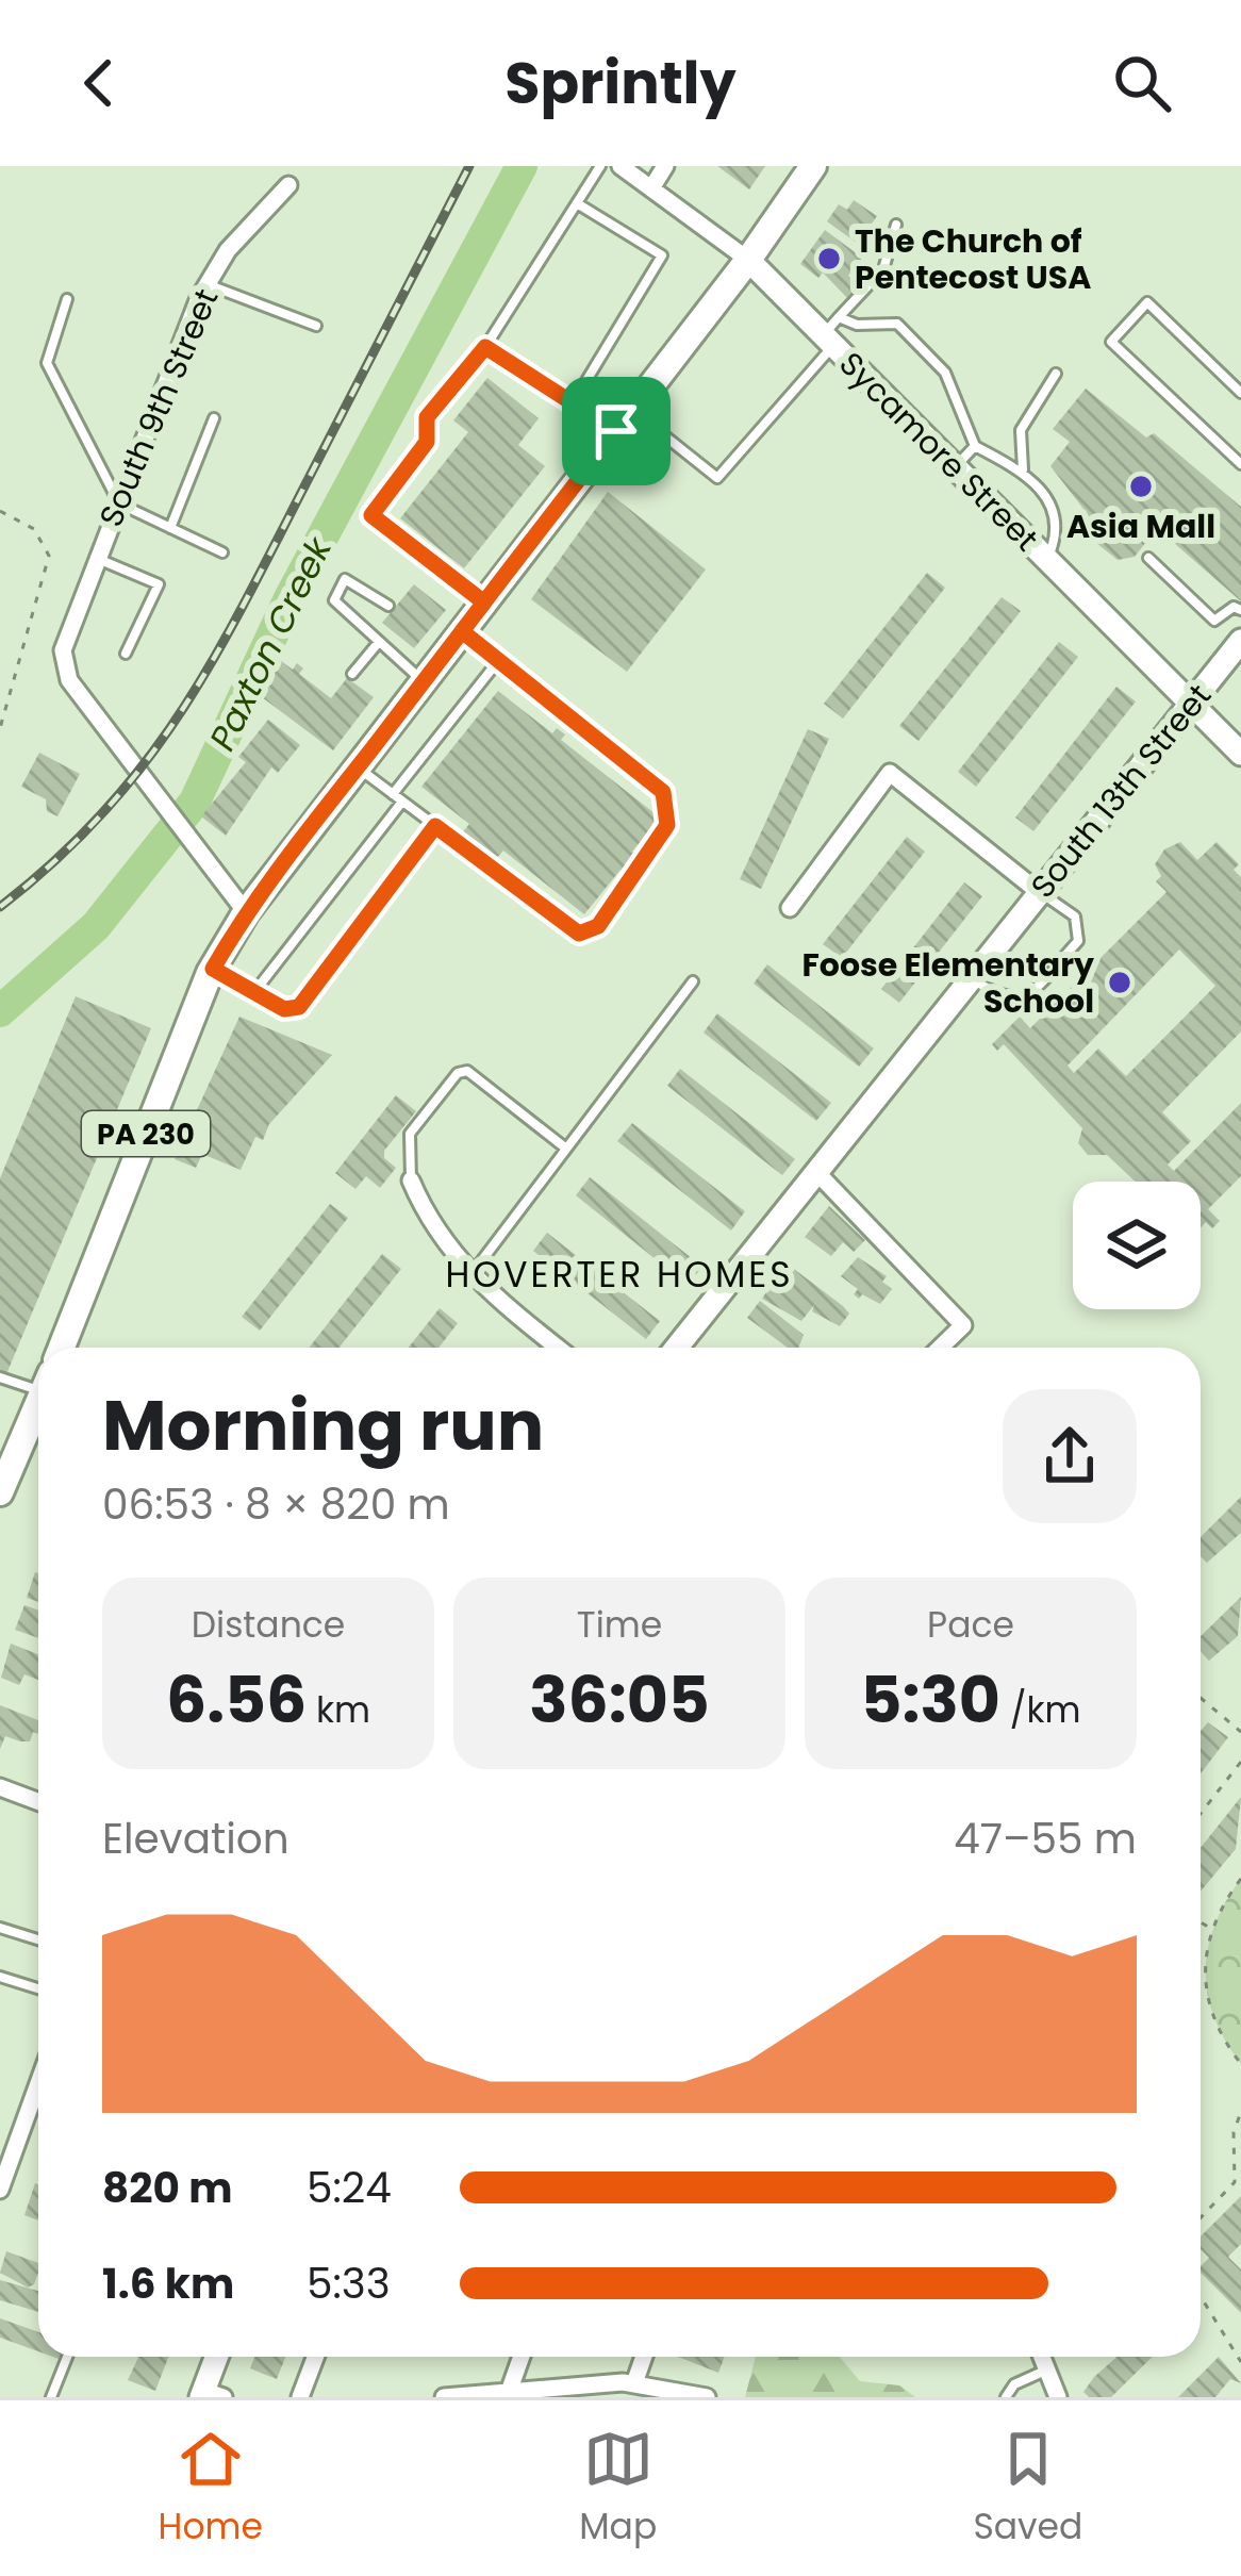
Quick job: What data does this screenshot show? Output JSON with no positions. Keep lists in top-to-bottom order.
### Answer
{
  "streets": {
    "main road": ["PA 230"],
    "street": ["South 9th Street", "Sycamore Street", "South 13th Street"]
  },
  "crossings": [
    ["South 9th Street", "PA 230"],
    ["Sycamore Street", "South 13th Street"],
    ["Sycamore Street", "PA 230"]
  ],
  "districts": ["HOVERTER HOMES"],
  "water": ["Paxton Creek"],
  "places": ["The Church of Pentecost USA", "Asia Mall", "Foose Elementary School"],
  "page": {
    "header": "Sprintly",
    "heading": ["Morning run", "06:53 · 8 × 820 m"],
    "stats": [
      ["Distance", "6.56 km"],
      ["Time", "36:05"],
      ["Pace", "5:30 /km"]
    ],
    "chart": ["Elevation", "47–55 m"],
    "list": [
      {
        "name": "820 m",
        "note": "5:24"
      },
      {
        "name": "1.6 km",
        "note": "5:33"
      }
    ],
    "tabs": ["Home", "Map", "Saved"]
  }
}
